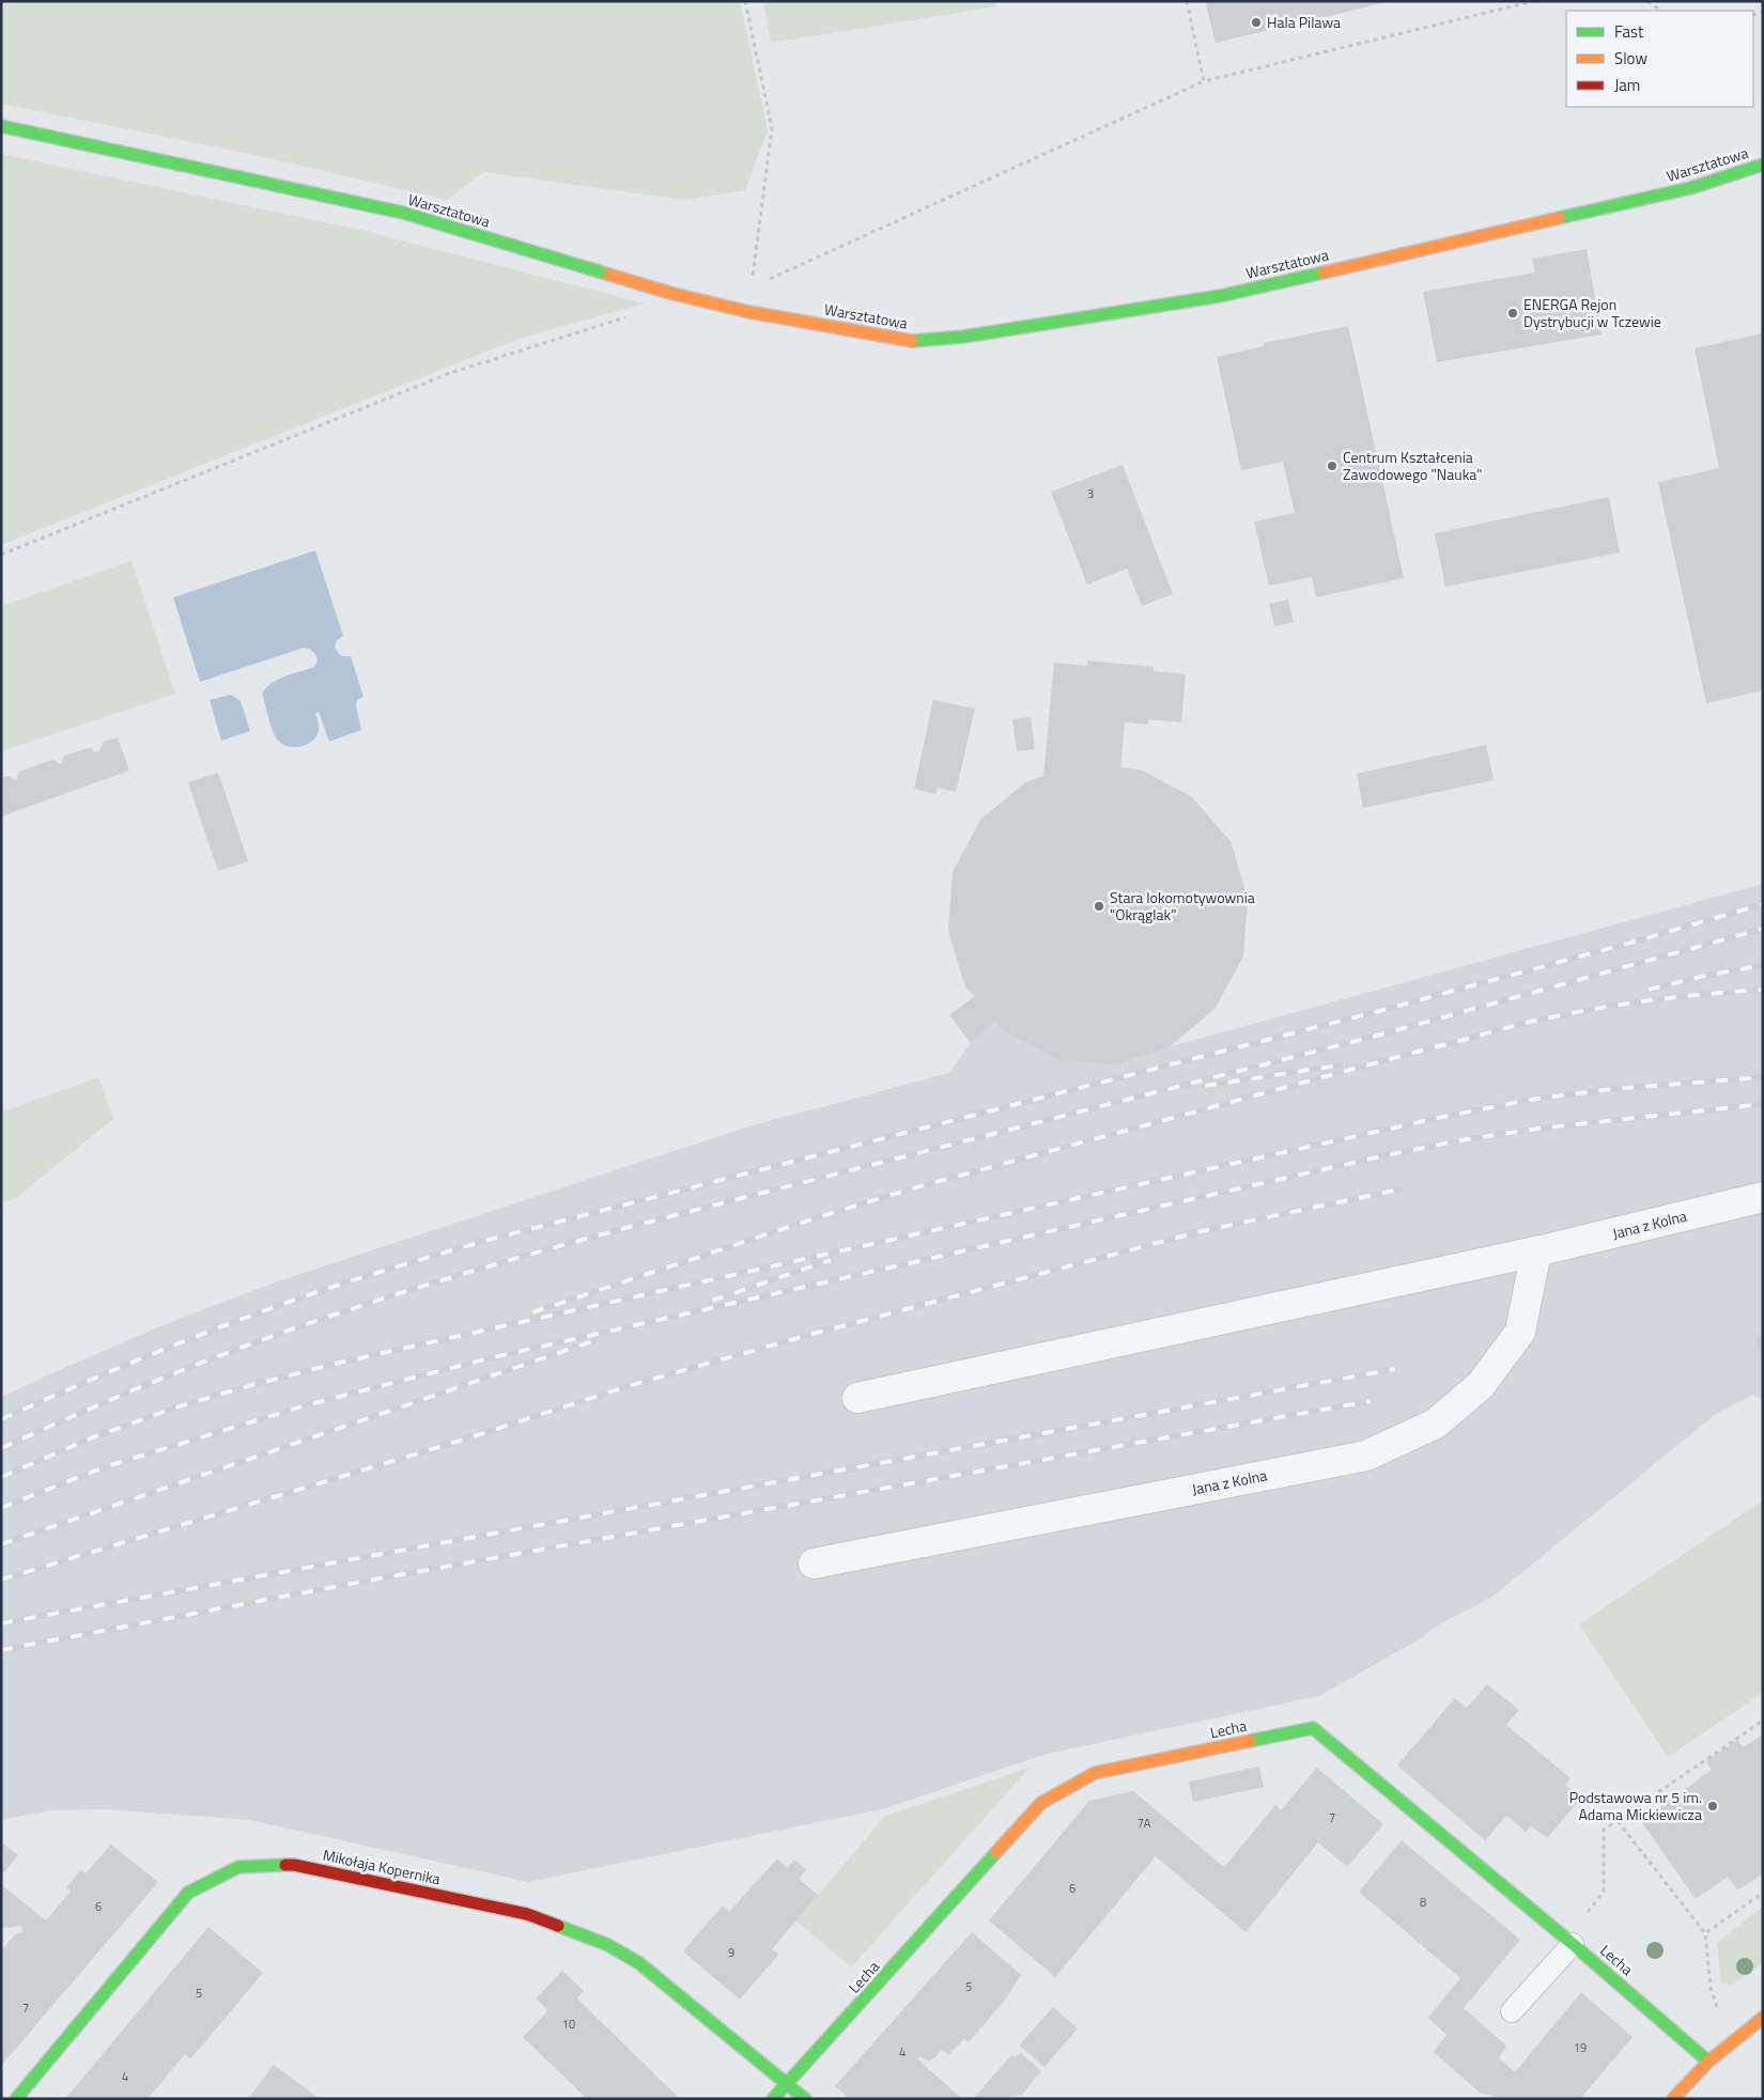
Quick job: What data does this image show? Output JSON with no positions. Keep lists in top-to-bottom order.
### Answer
{
  "streets": {
    "street": [
      "Warsztatowa",
      "Jana z Kolna",
      "Lecha",
      "Mikołaja Kopernika"
    ]
  },
  "crossings": [
    ["Lecha", "Mikołaja Kopernika"]
  ],
  "places": [
    "Hala Pilawa",
    "ENERGA Rejon Dystrybucji w Tczewie",
    "Centrum Kształcenia Zawodowego \"Nauka\"",
    "Stara lokomotywownia \"Okrąglak\"",
    "Podstawowa nr 5 im. Adama Mickiewicza"
  ],
  "house_numbers": [
    "3",
    "7",
    "7A",
    "6",
    "8",
    "6",
    "9",
    "5",
    "5",
    "7",
    "10",
    "19",
    "4",
    "4"
  ],
  "legend": ["Fast", "Slow", "Jam"]
}
